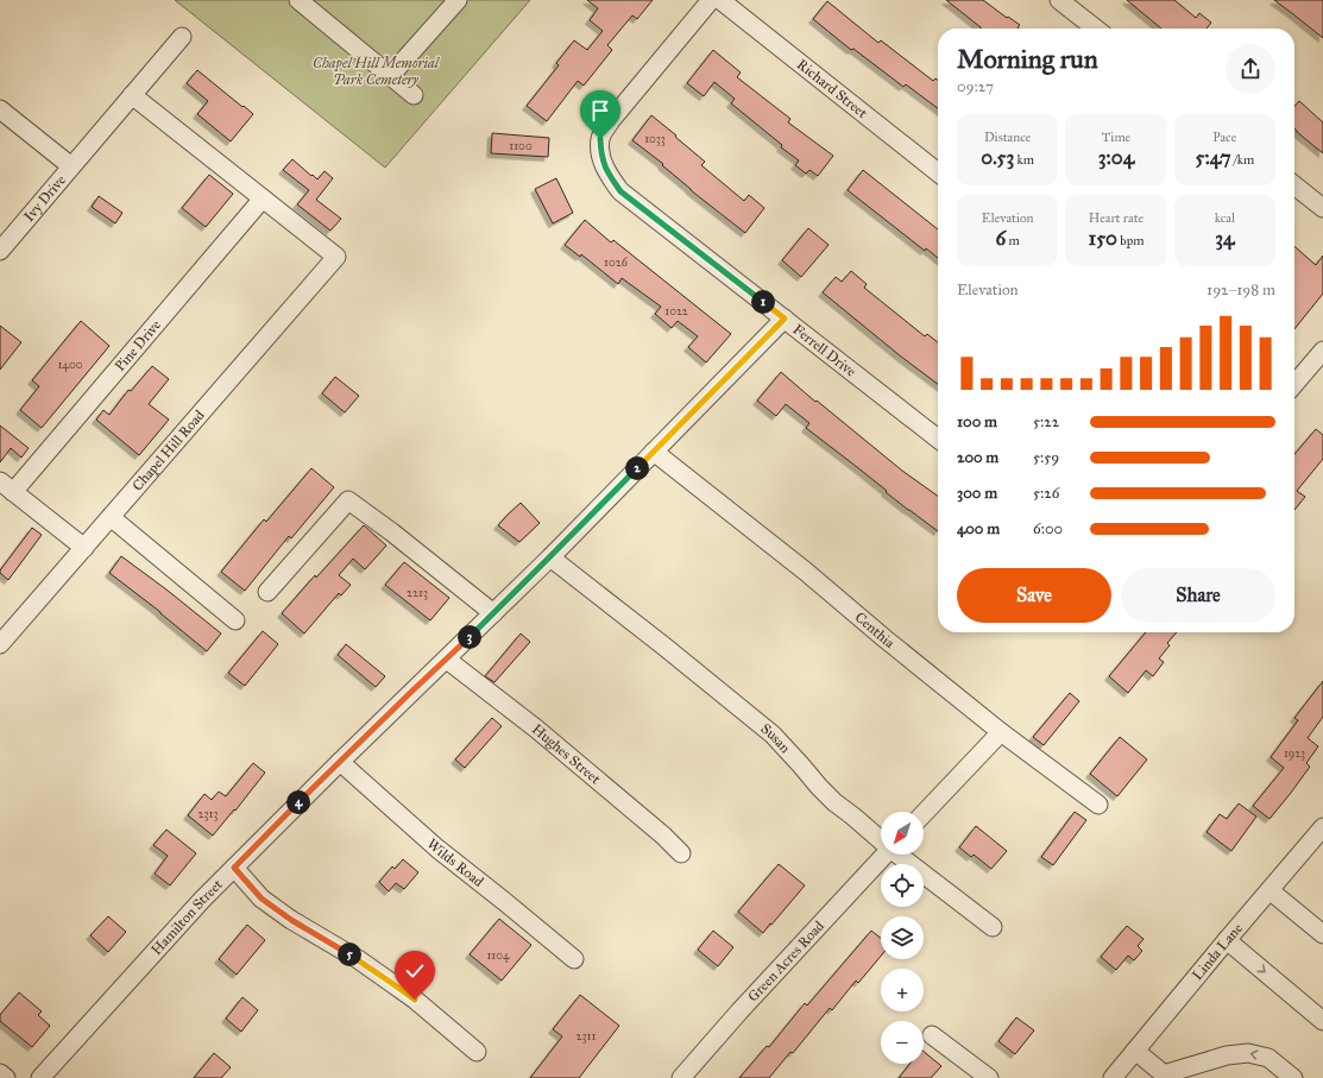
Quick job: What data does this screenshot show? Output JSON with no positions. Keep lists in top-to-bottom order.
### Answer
{
  "streets": {
    "street": [
      "Richard Street",
      "Ivy Drive",
      "Pine Drive",
      "Ferrell Drive",
      "Chapel Hill Road",
      "Centhia",
      "Susan",
      "Hughes Street",
      "Wilds Road",
      "Hamilton Street",
      "Linda Lane",
      "Green Acres Road"
    ]
  },
  "crossings": [
    ["Pine Drive", "Chapel Hill Road"],
    ["Ferrell Drive", "Hamilton Street"],
    ["Centhia", "Hamilton Street"],
    ["Susan", "Hamilton Street"],
    ["Hughes Street", "Hamilton Street"],
    ["Wilds Road", "Hamilton Street"]
  ],
  "parks": ["Chapel Hill Memorial Park Cemetery"],
  "house_numbers": [
    "1033",
    "1100",
    "1026",
    "1022",
    "1400",
    "2213",
    "1923",
    "2313",
    "1104",
    "2311"
  ],
  "north": "bottom left",
  "page": {
    "heading": ["Morning run", "09:27"],
    "stats": [
      ["Distance", "0.53 km"],
      ["Time", "3:04"],
      ["Pace", "5:47 /km"],
      ["Elevation", "6 m"],
      ["Heart rate", "150 bpm"],
      ["kcal", "34"]
    ],
    "chart": ["Elevation", "192–198 m"],
    "pins": [
      "1",
      "2",
      "3",
      "4",
      "5"
    ],
    "list": [
      {
        "name": "100 m",
        "note": "5:22"
      },
      {
        "name": "200 m",
        "note": "5:59"
      },
      {
        "name": "300 m",
        "note": "5:26"
      },
      {
        "name": "400 m",
        "note": "6:00"
      }
    ],
    "buttons": ["Save", "Share"],
    "map_buttons": ["+", "−"]
  }
}
